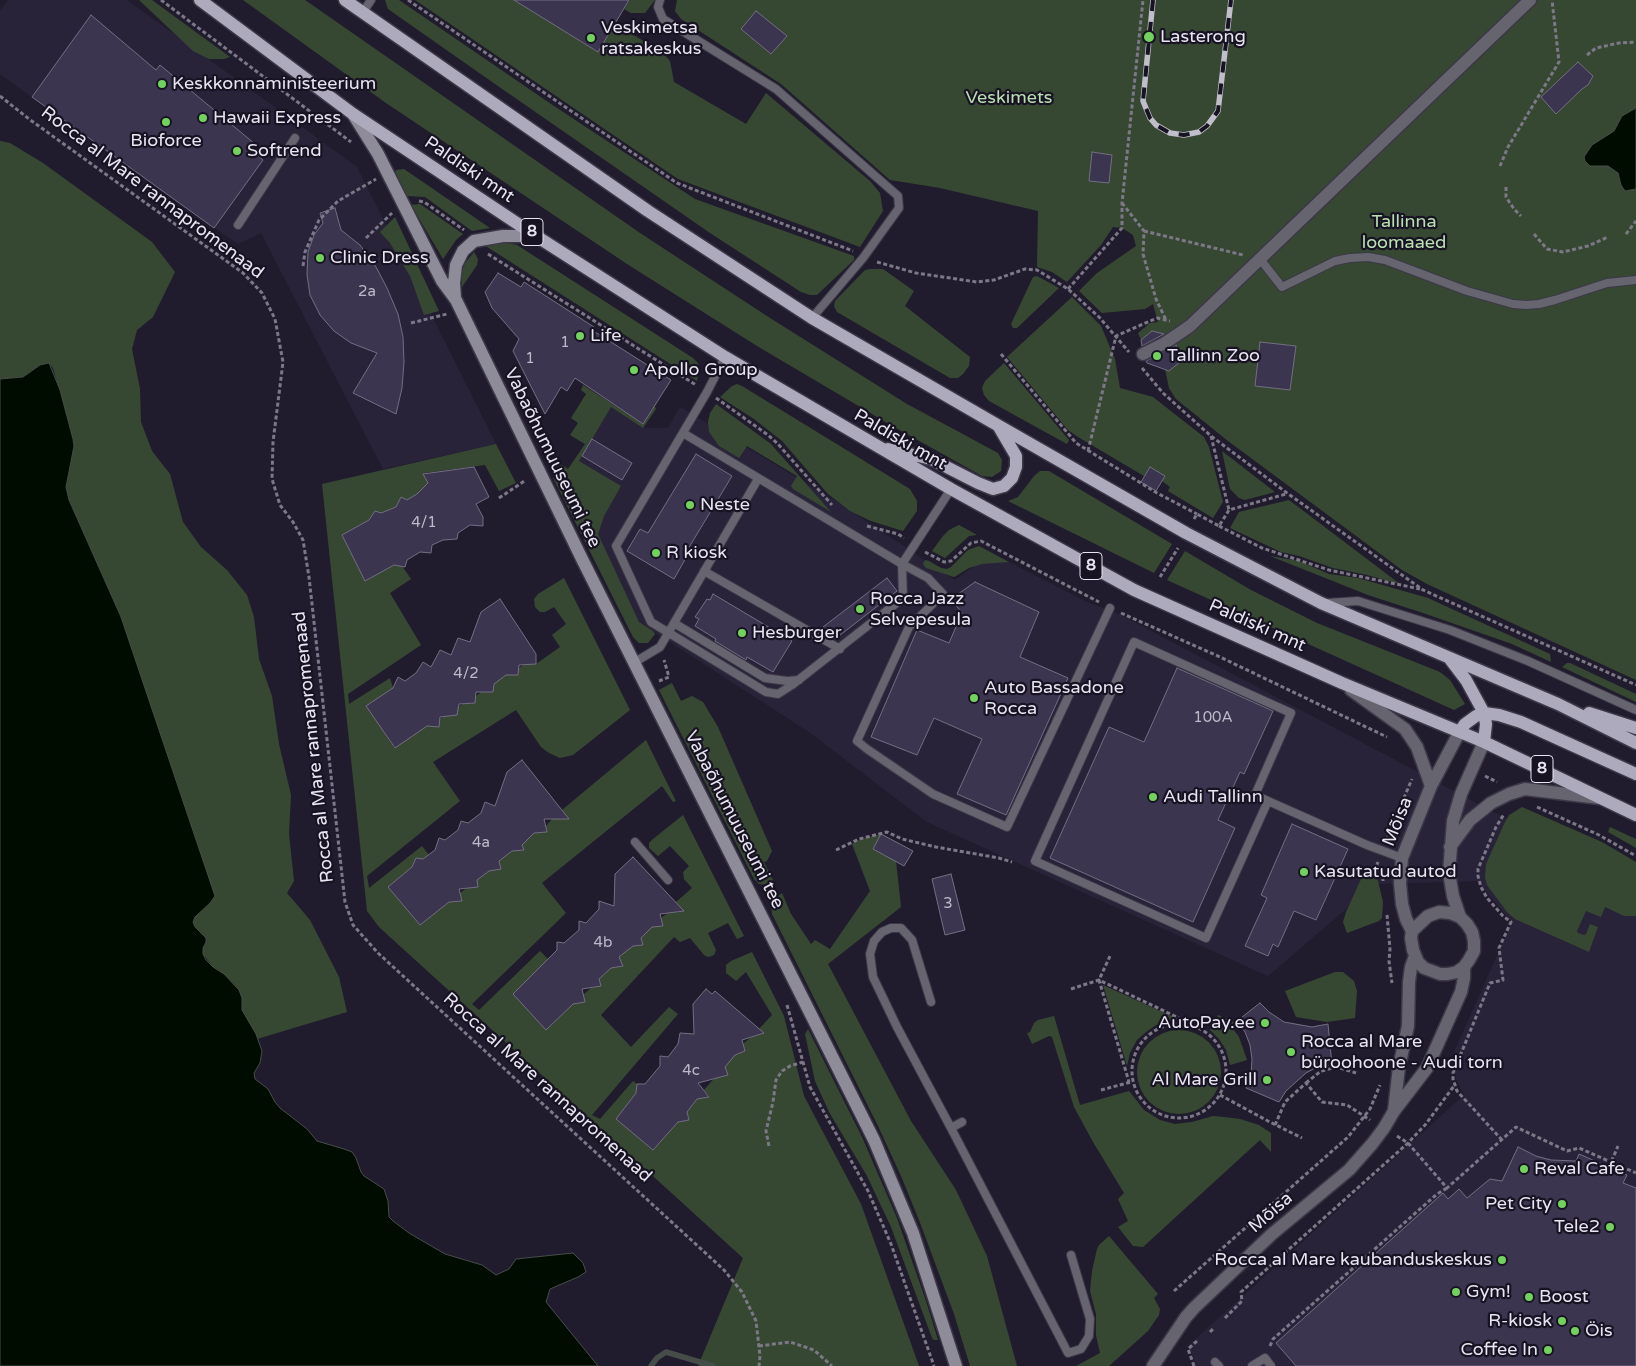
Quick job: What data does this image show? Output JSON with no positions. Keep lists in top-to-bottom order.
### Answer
{
  "streets": {
    "main road": ["Paldiski mnt", "8"],
    "street": ["Vabaõhumuuseumi tee", "Mõisa"],
    "path": ["Rocca al Mare rannapromenaad"]
  },
  "crossings": [
    ["Paldiski mnt", "Mõisa"]
  ],
  "parks": ["Veskimets", "Tallinna loomaaed"],
  "places": [
    "Lasterong",
    "Veskimetsa ratsakeskus",
    "Keskkonnaministeerium",
    "Hawaii Express",
    "Bioforce",
    "Softrend",
    "Clinic Dress",
    "Life",
    "Tallinn Zoo",
    "Apollo Group",
    "Neste",
    "R kiosk",
    "Rocca Jazz Selvepesula",
    "Hesburger",
    "Auto Bassadone Rocca",
    "Audi Tallinn",
    "Kasutatud autod",
    "AutoPay.ee",
    "Rocca al Mare büroohoone - Audi torn",
    "Al Mare Grill",
    "Reval Cafe",
    "Pet City",
    "Tele2",
    "Rocca al Mare kaubanduskeskus",
    "Gym!",
    "Boost",
    "R-kiosk",
    "Öis",
    "Coffee In"
  ],
  "house_numbers": [
    "2a",
    "1",
    "1",
    "4/1",
    "4/2",
    "100A",
    "4a",
    "3",
    "4b",
    "4c"
  ]
}
